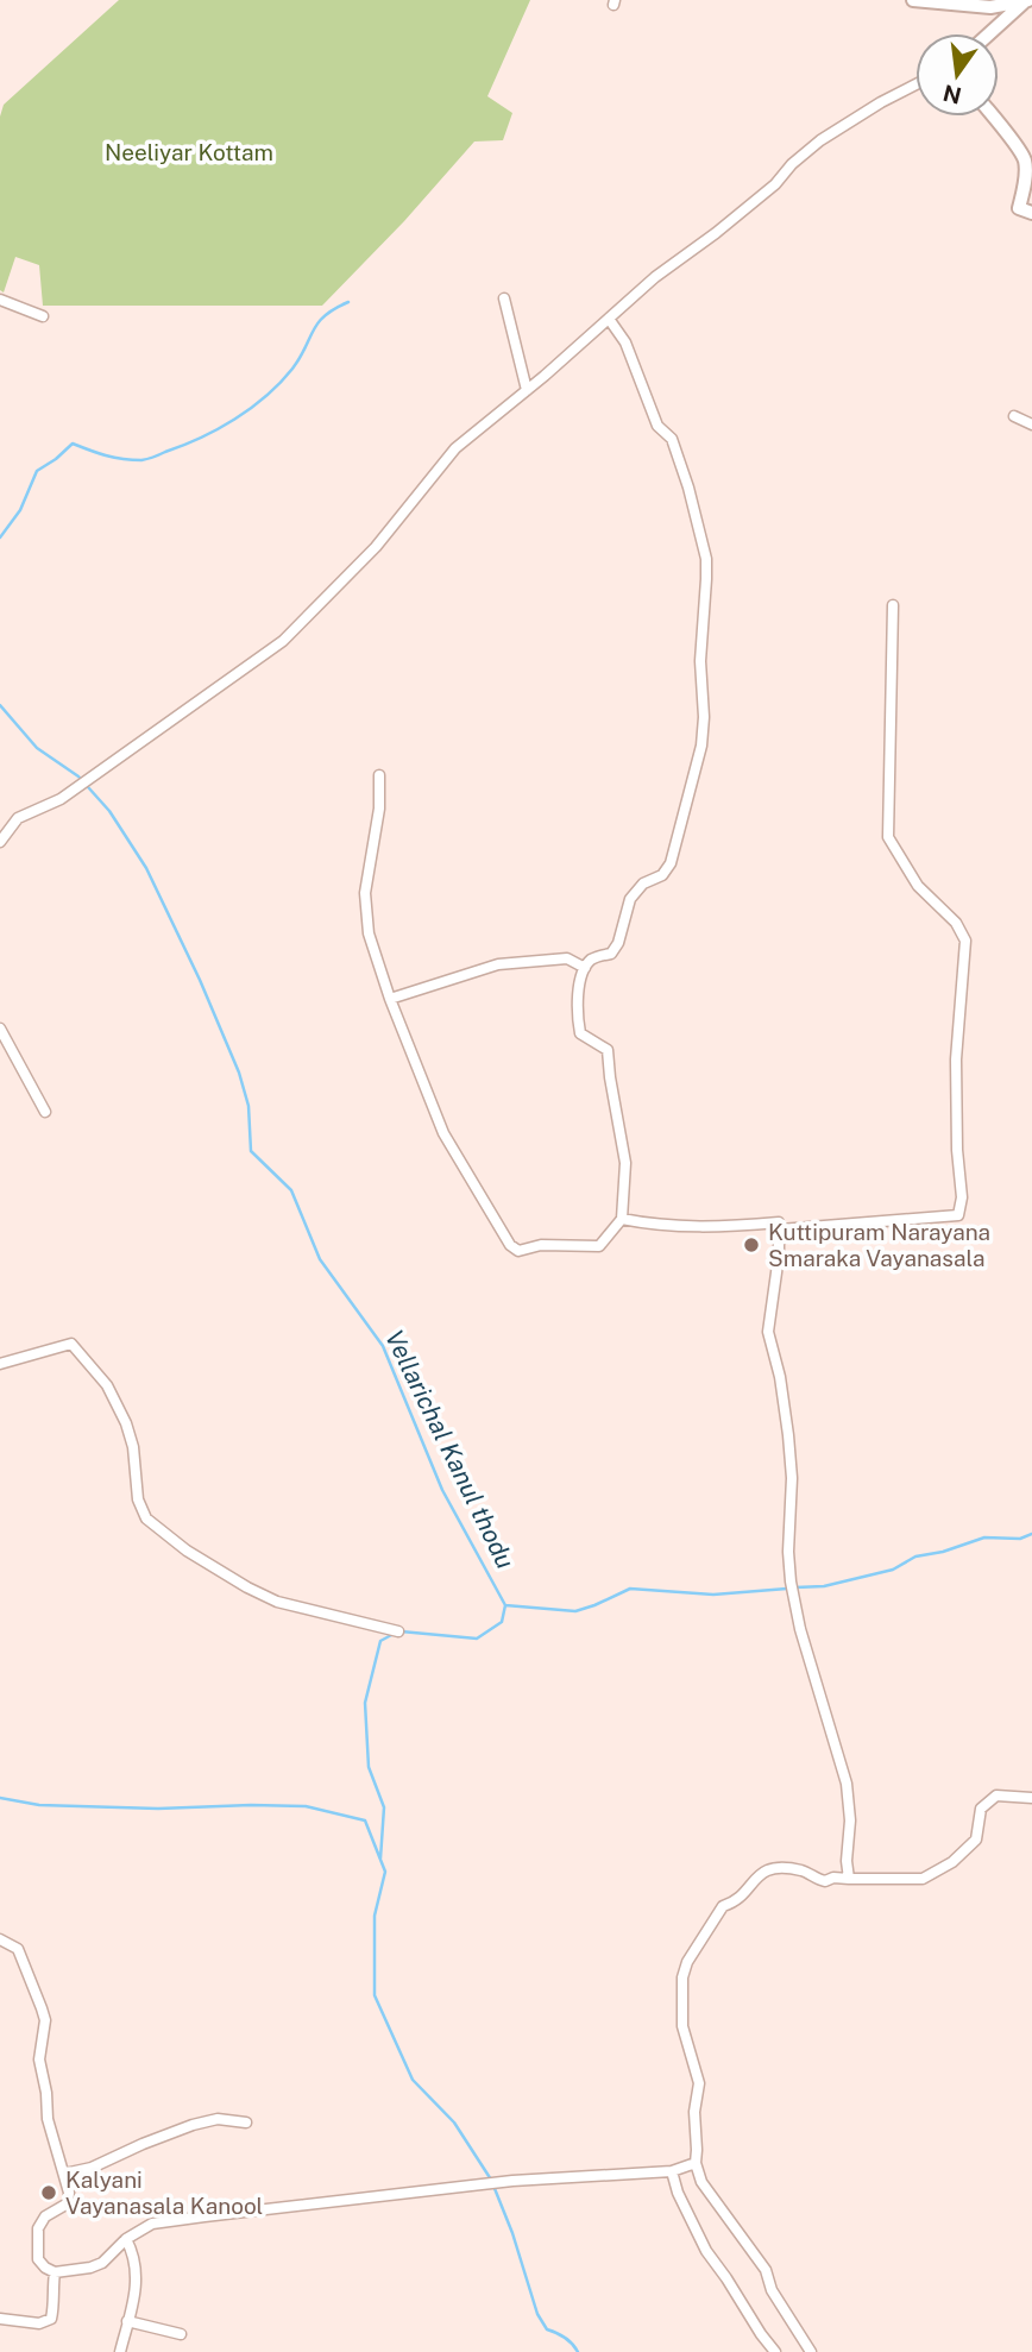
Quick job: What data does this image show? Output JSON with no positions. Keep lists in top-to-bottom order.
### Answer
{
  "water": ["Vellarichal Kanul thodu"],
  "parks": ["Neeliyar Kottam"],
  "places": ["Kuttipuram Narayana Smaraka Vayanasala", "Kalyani Vayanasala Kanool"],
  "north": "bottom"
}
